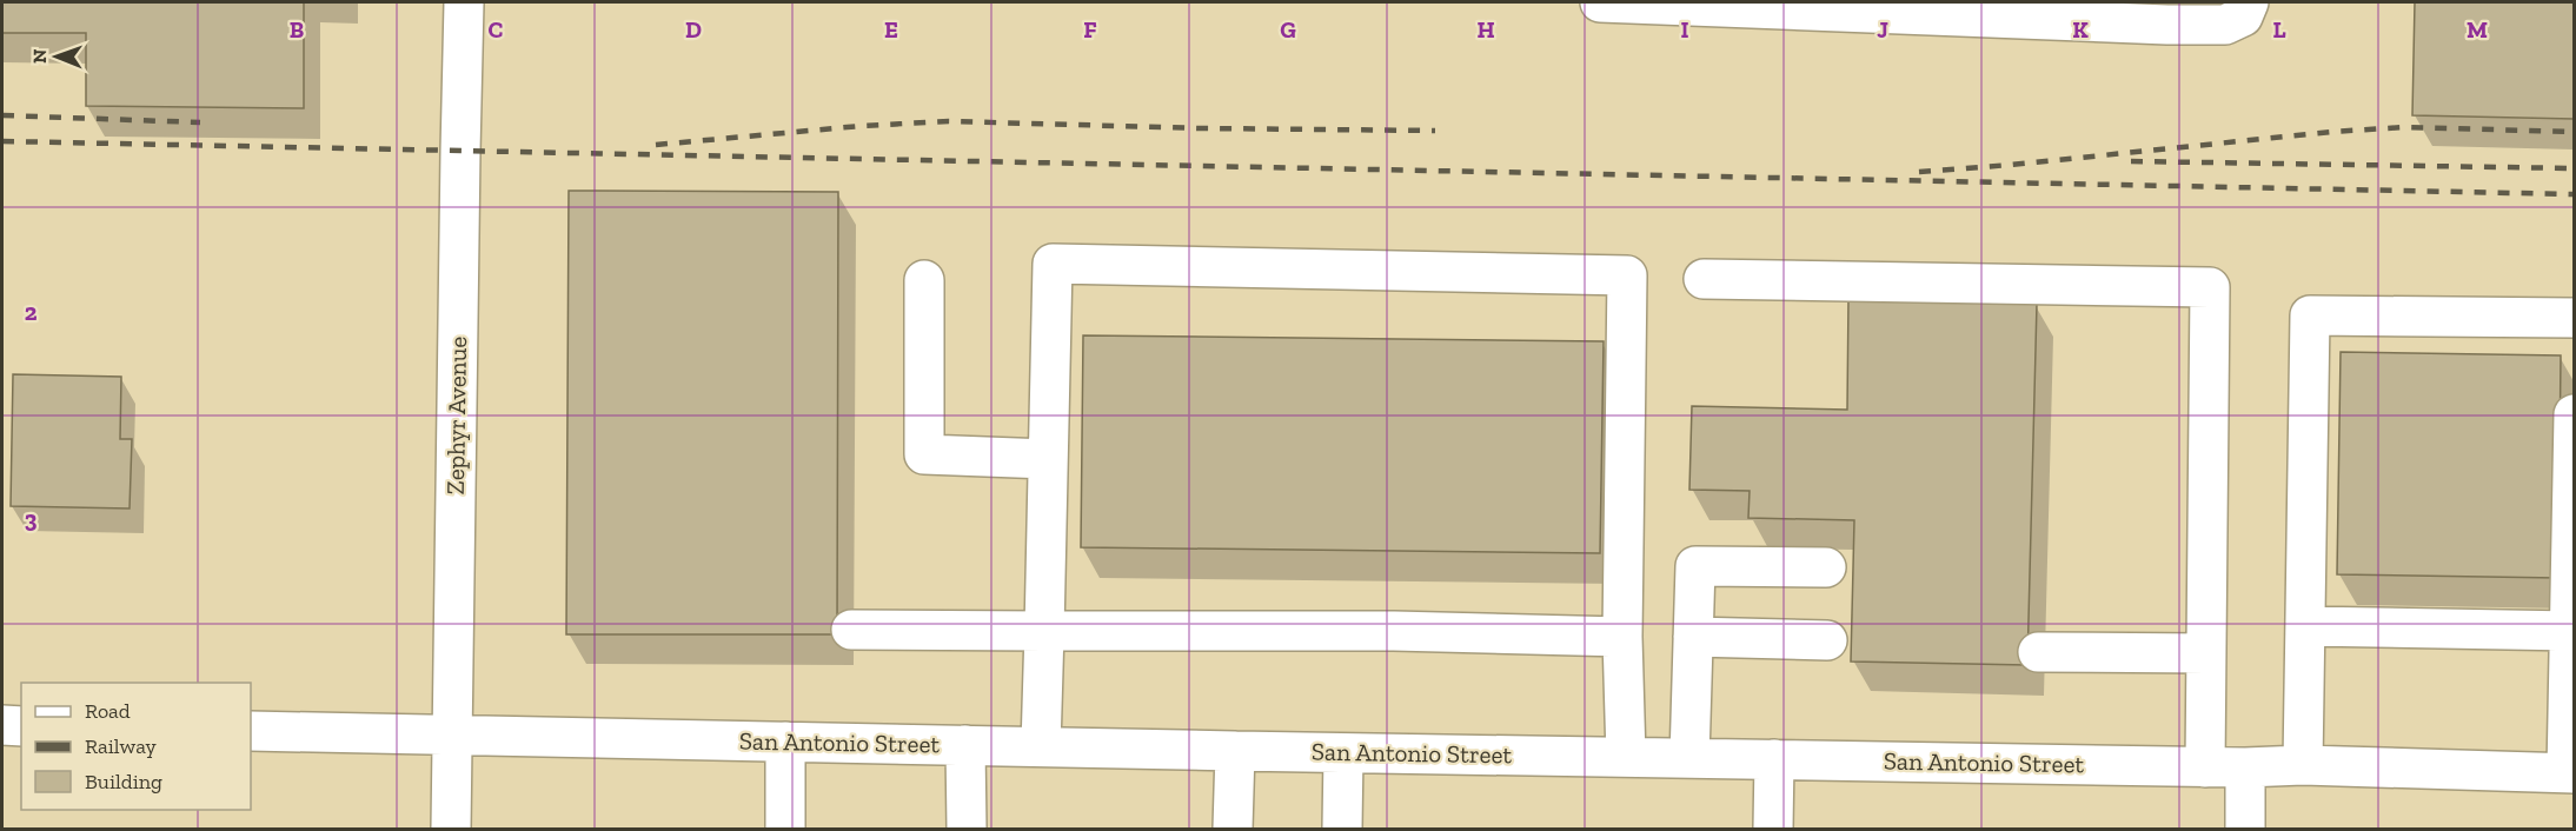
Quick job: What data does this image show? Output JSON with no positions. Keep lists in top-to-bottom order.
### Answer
{
  "streets": {
    "street": ["Zephyr Avenue", "San Antonio Street"]
  },
  "crossings": [
    ["Zephyr Avenue", "San Antonio Street"]
  ],
  "legend": ["Road", "Railway", "Building"],
  "north": "left",
  "grid": {
    "columns": [
      "B",
      "C",
      "D",
      "E",
      "F",
      "G",
      "H",
      "I",
      "J",
      "K",
      "L",
      "M"
    ],
    "rows": ["2", "3"]
  }
}
